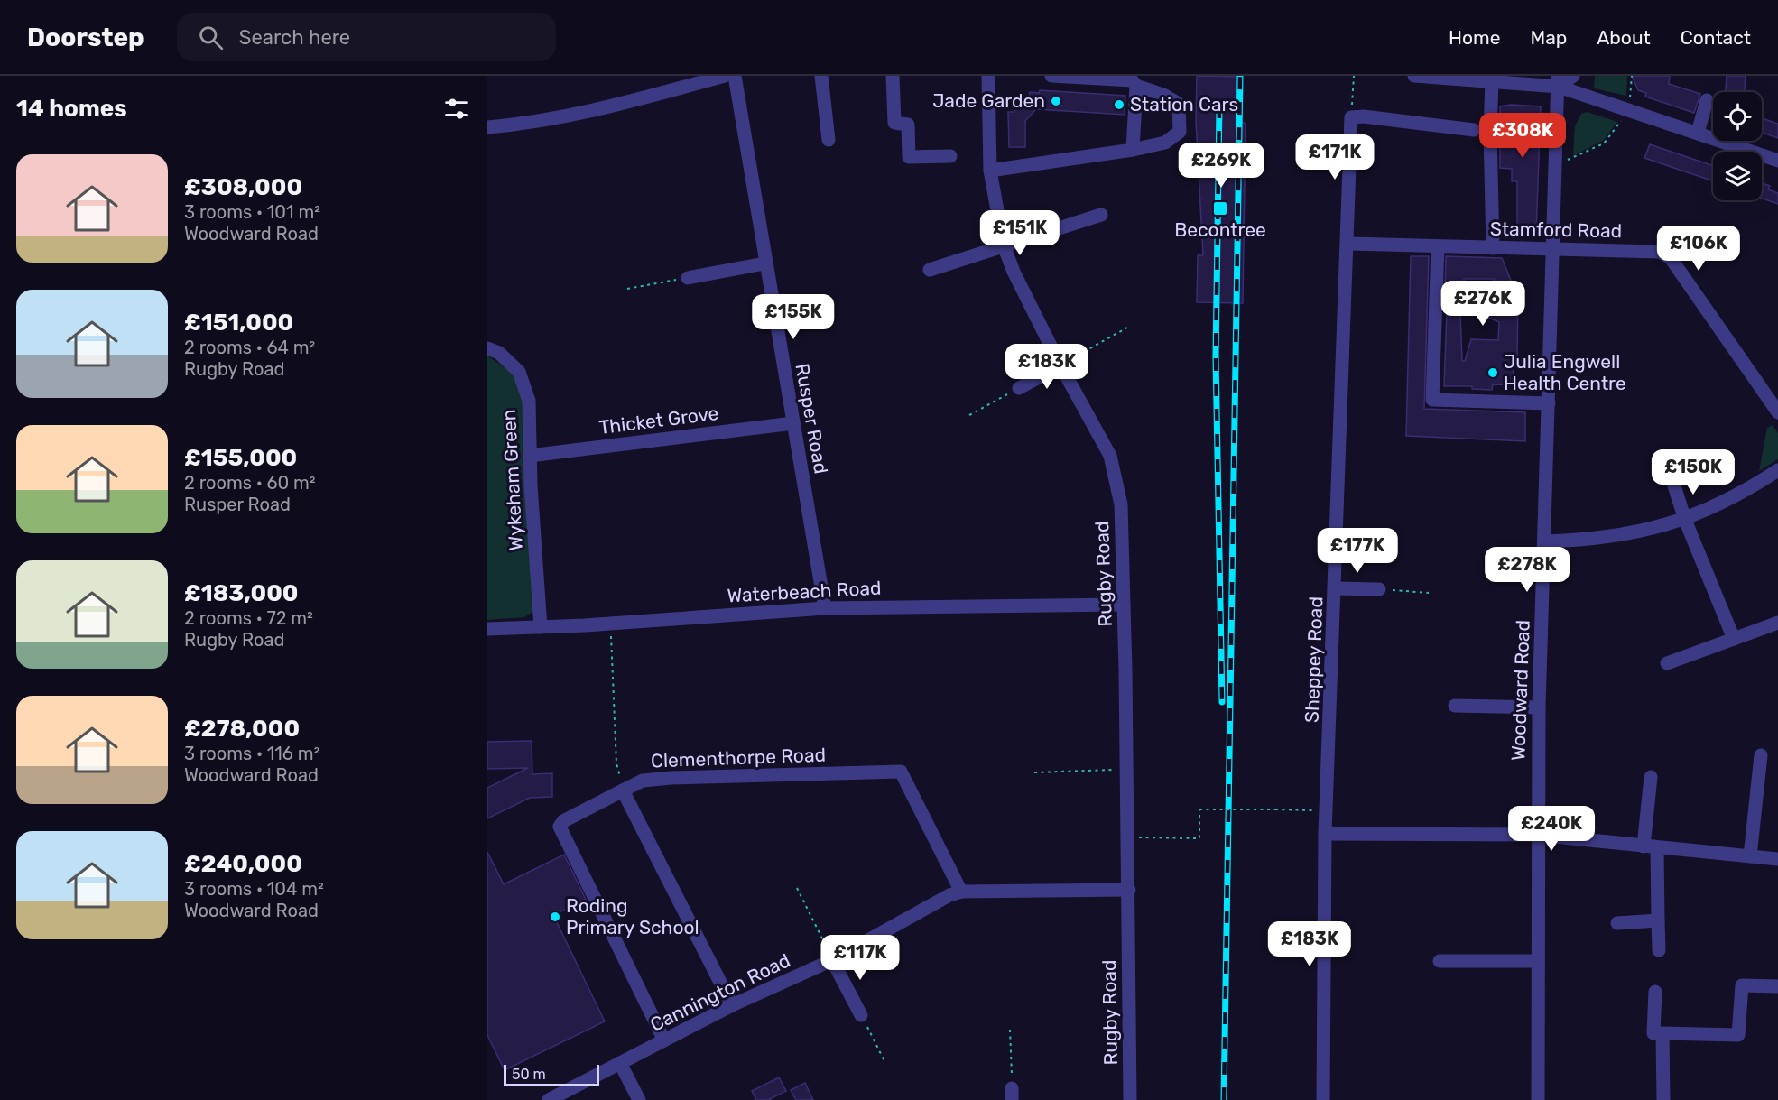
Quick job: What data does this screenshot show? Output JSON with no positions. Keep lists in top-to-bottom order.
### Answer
{
  "streets": {
    "street": [
      "Stamford Road",
      "Rusper Road",
      "Thicket Grove",
      "Wykeham Green",
      "Rugby Road",
      "Waterbeach Road",
      "Sheppey Road",
      "Woodward Road",
      "Clementhorpe Road",
      "Cannington Road"
    ]
  },
  "crossings": [
    ["Stamford Road", "Sheppey Road"],
    ["Stamford Road", "Woodward Road"],
    ["Rusper Road", "Thicket Grove"],
    ["Rusper Road", "Waterbeach Road"],
    ["Thicket Grove", "Wykeham Green"],
    ["Wykeham Green", "Waterbeach Road"],
    ["Rugby Road", "Waterbeach Road"],
    ["Rugby Road", "Cannington Road"],
    ["Clementhorpe Road", "Cannington Road"]
  ],
  "places": {
    "other": [
      "Jade Garden",
      "Station Cars",
      "Julia Engwell Health Centre",
      "Roding Primary School"
    ],
    "transit": ["Becontree"]
  },
  "scale_bar": "50 m",
  "page": {
    "header": "Doorstep",
    "search": "Search here",
    "nav": [
      "Home",
      "Map",
      "About",
      "Contact"
    ],
    "heading": "14 homes",
    "price": [
      "£308K",
      "£171K",
      "£269K",
      "£151K",
      "£106K",
      "£276K",
      "£155K",
      "£183K",
      "£150K",
      "£177K",
      "£278K",
      "£240K",
      "£183K",
      "£117K"
    ],
    "list": [
      {
        "name": "£308,000",
        "note": "3 rooms · 101 m² · Woodward Road"
      },
      {
        "name": "£151,000",
        "note": "2 rooms · 64 m² · Rugby Road"
      },
      {
        "name": "£155,000",
        "note": "2 rooms · 60 m² · Rusper Road"
      },
      {
        "name": "£183,000",
        "note": "2 rooms · 72 m² · Rugby Road"
      },
      {
        "name": "£278,000",
        "note": "3 rooms · 116 m² · Woodward Road"
      },
      {
        "name": "£240,000",
        "note": "3 rooms · 104 m² · Woodward Road"
      }
    ],
    "scale": "50 m"
  }
}
